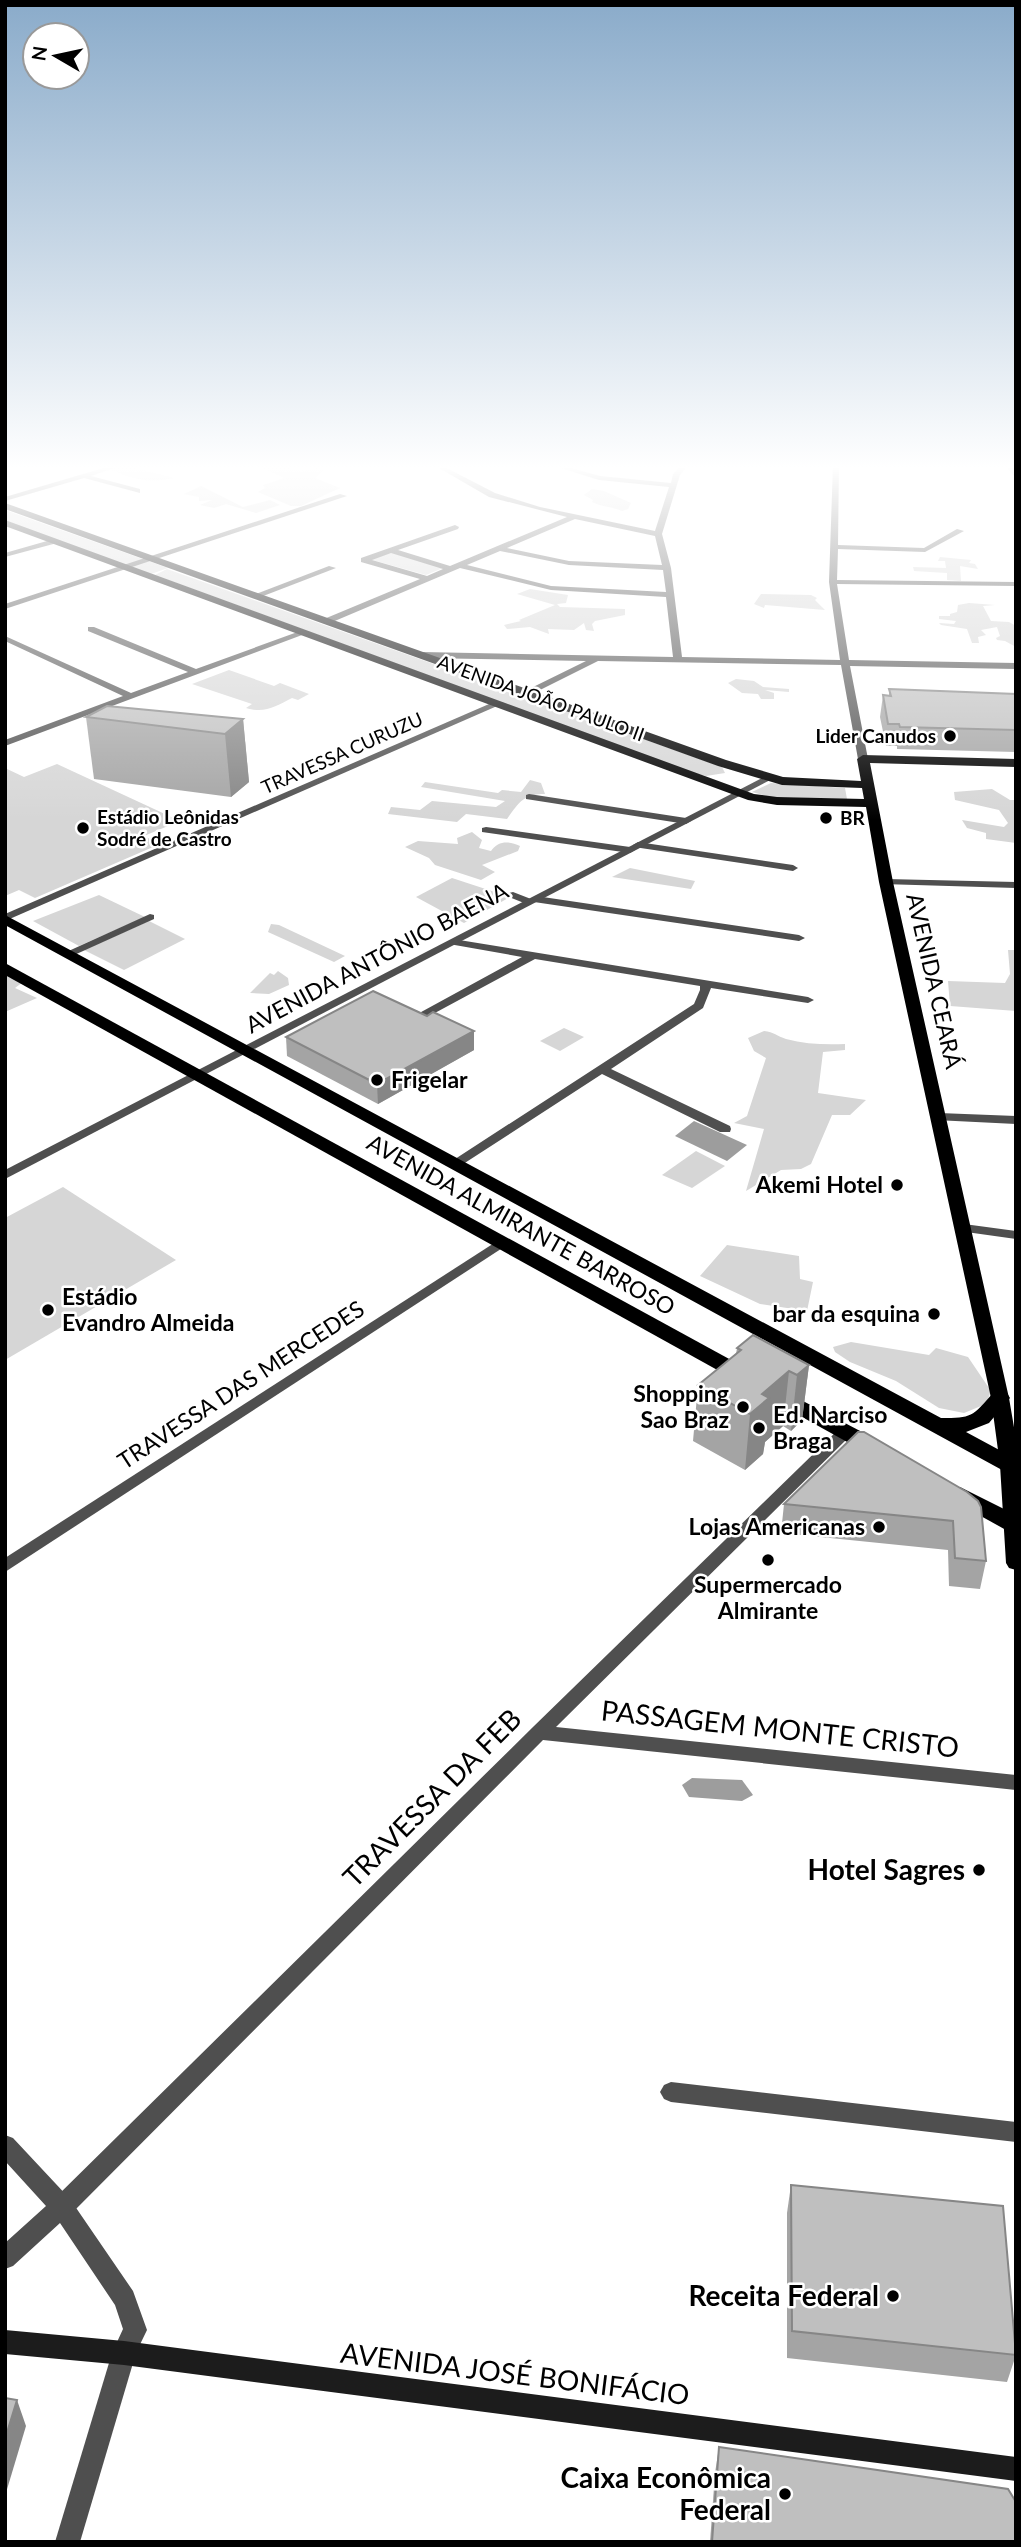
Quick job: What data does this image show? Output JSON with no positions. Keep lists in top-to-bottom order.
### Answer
{
  "streets": {
    "highway": ["AVENIDA ALMIRANTE BARROSO"],
    "main road": ["AVENIDA JOÃO PAULO II", "AVENIDA CEARÁ", "AVENIDA JOSÉ BONIFÁCIO"],
    "street": [
      "TRAVESSA CURUZU",
      "AVENIDA ANTÔNIO BAENA",
      "TRAVESSA DAS MERCEDES",
      "PASSAGEM MONTE CRISTO",
      "TRAVESSA DA FEB"
    ]
  },
  "crossings": [
    ["AVENIDA JOÃO PAULO II", "TRAVESSA CURUZU"],
    ["AVENIDA JOÃO PAULO II", "AVENIDA ANTÔNIO BAENA"],
    ["AVENIDA JOÃO PAULO II", "AVENIDA CEARÁ"],
    ["TRAVESSA CURUZU", "AVENIDA ALMIRANTE BARROSO"],
    ["AVENIDA ANTÔNIO BAENA", "AVENIDA ALMIRANTE BARROSO"],
    ["AVENIDA CEARÁ", "AVENIDA ALMIRANTE BARROSO"],
    ["AVENIDA ALMIRANTE BARROSO", "TRAVESSA DAS MERCEDES"],
    ["AVENIDA ALMIRANTE BARROSO", "TRAVESSA DA FEB"],
    ["PASSAGEM MONTE CRISTO", "TRAVESSA DA FEB"]
  ],
  "places": [
    "Lider Canudos",
    "BR",
    "Estádio Leônidas Sodré de Castro",
    "Frigelar",
    "Akemi Hotel",
    "Estádio Evandro Almeida",
    "bar da esquina",
    "Shopping Sao Braz",
    "Ed. Narciso Braga",
    "Lojas Americanas",
    "Supermercado Almirante",
    "Hotel Sagres",
    "Receita Federal",
    "Caixa Econômica Federal"
  ],
  "north": "left"
}
